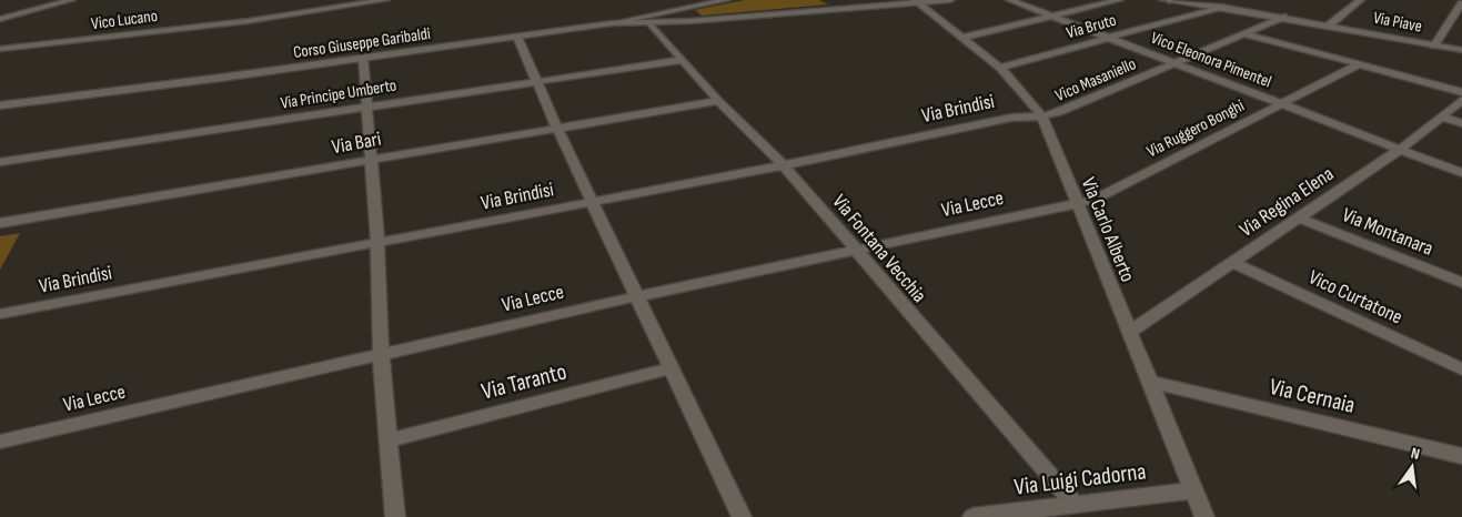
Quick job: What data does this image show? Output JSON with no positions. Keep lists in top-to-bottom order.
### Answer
{
  "streets": {
    "street": [
      "Vico Lucano",
      "Via Piave",
      "Via Bruto",
      "Corso Giuseppe Garibaldi",
      "Vico Eleonora Pimentel",
      "Vico Masaniello",
      "Via Principe Umberto",
      "Via Brindisi",
      "Via Ruggero Bonghi",
      "Via Bari",
      "Via Regina Elena",
      "Via Lecce",
      "Via Carlo Alberto",
      "Via Montanara",
      "Via Fontana Vecchia",
      "Vico Curtatone",
      "Via Taranto",
      "Via Cernaia",
      "Via Luigi Cadorna"
    ]
  },
  "crossings": [
    ["Via Piave", "Via Bruto"],
    ["Via Piave", "Vico Masaniello"],
    ["Via Bruto", "Vico Eleonora Pimentel"],
    ["Via Bruto", "Via Carlo Alberto"],
    ["Vico Eleonora Pimentel", "Vico Masaniello"],
    ["Vico Eleonora Pimentel", "Via Ruggero Bonghi"],
    ["Vico Eleonora Pimentel", "Via Regina Elena"],
    ["Vico Masaniello", "Via Brindisi"],
    ["Vico Masaniello", "Via Carlo Alberto"],
    ["Via Principe Umberto", "Via Fontana Vecchia"],
    ["Via Brindisi", "Via Carlo Alberto"],
    ["Via Brindisi", "Via Fontana Vecchia"],
    ["Via Ruggero Bonghi", "Via Lecce"],
    ["Via Ruggero Bonghi", "Via Carlo Alberto"],
    ["Via Bari", "Via Fontana Vecchia"],
    ["Via Regina Elena", "Via Carlo Alberto"],
    ["Via Regina Elena", "Via Montanara"],
    ["Via Regina Elena", "Vico Curtatone"],
    ["Via Lecce", "Via Carlo Alberto"],
    ["Via Lecce", "Via Fontana Vecchia"],
    ["Via Carlo Alberto", "Via Cernaia"],
    ["Via Carlo Alberto", "Via Luigi Cadorna"],
    ["Via Fontana Vecchia", "Via Luigi Cadorna"]
  ],
  "north": "top"
}
